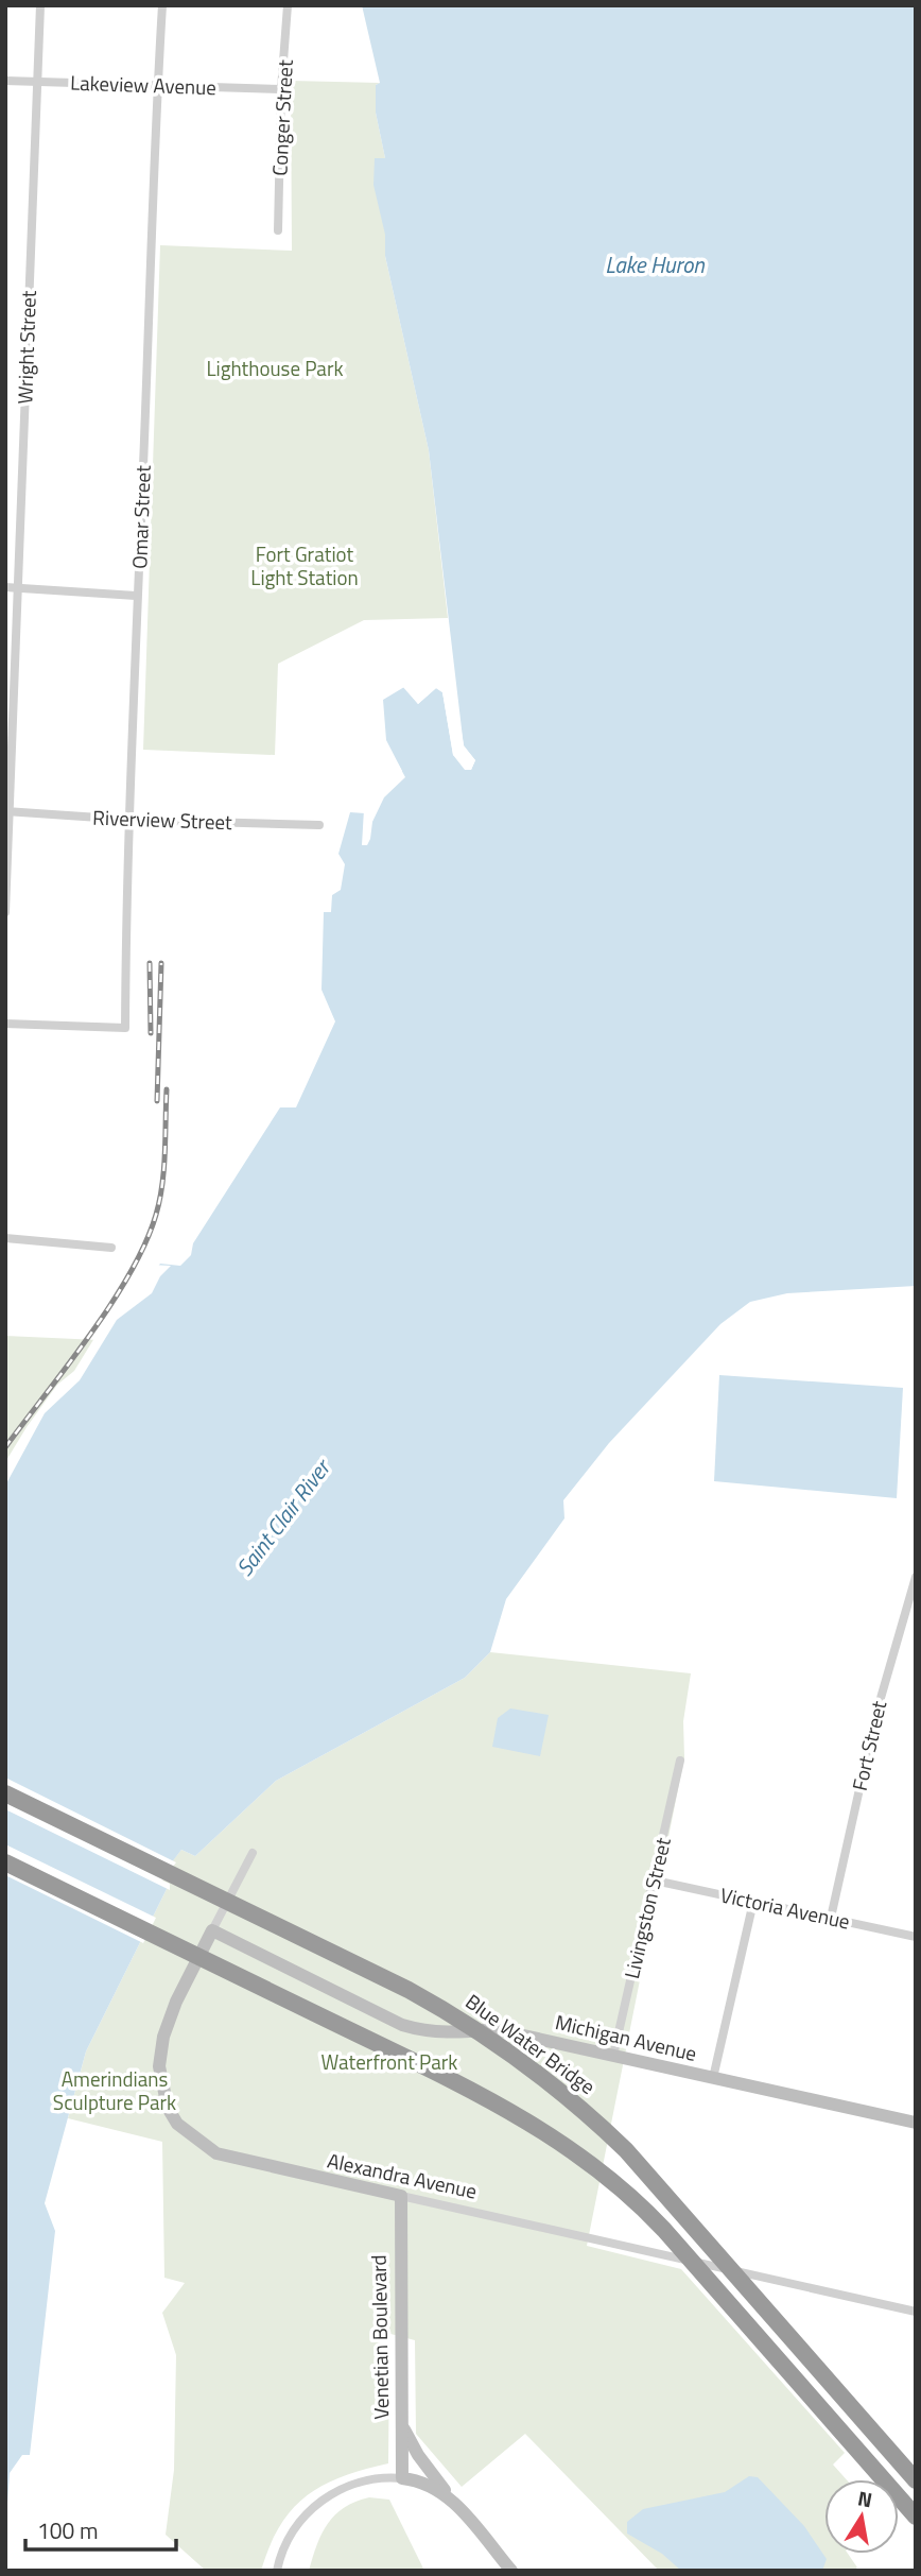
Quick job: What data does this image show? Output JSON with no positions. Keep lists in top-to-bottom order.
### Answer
{
  "streets": {
    "highway": ["Blue Water Bridge"],
    "street": [
      "Lakeview Avenue",
      "Conger Street",
      "Wright Street",
      "Omar Street",
      "Riverview Street",
      "Fort Street",
      "Livingston Street",
      "Victoria Avenue",
      "Michigan Avenue",
      "Alexandra Avenue",
      "Venetian Boulevard"
    ]
  },
  "crossings": [
    ["Lakeview Avenue", "Conger Street"],
    ["Lakeview Avenue", "Wright Street"],
    ["Lakeview Avenue", "Omar Street"],
    ["Wright Street", "Riverview Street"],
    ["Omar Street", "Riverview Street"],
    ["Fort Street", "Victoria Avenue"],
    ["Livingston Street", "Victoria Avenue"],
    ["Livingston Street", "Michigan Avenue"],
    ["Michigan Avenue", "Alexandra Avenue"],
    ["Alexandra Avenue", "Venetian Boulevard"]
  ],
  "water": ["Lake Huron", "Saint Clair River"],
  "parks": [
    "Lighthouse Park",
    "Fort Gratiot Light Station",
    "Waterfront Park",
    "Amerindians Sculpture Park"
  ],
  "scale_bar": "100 m",
  "north": "top"
}
